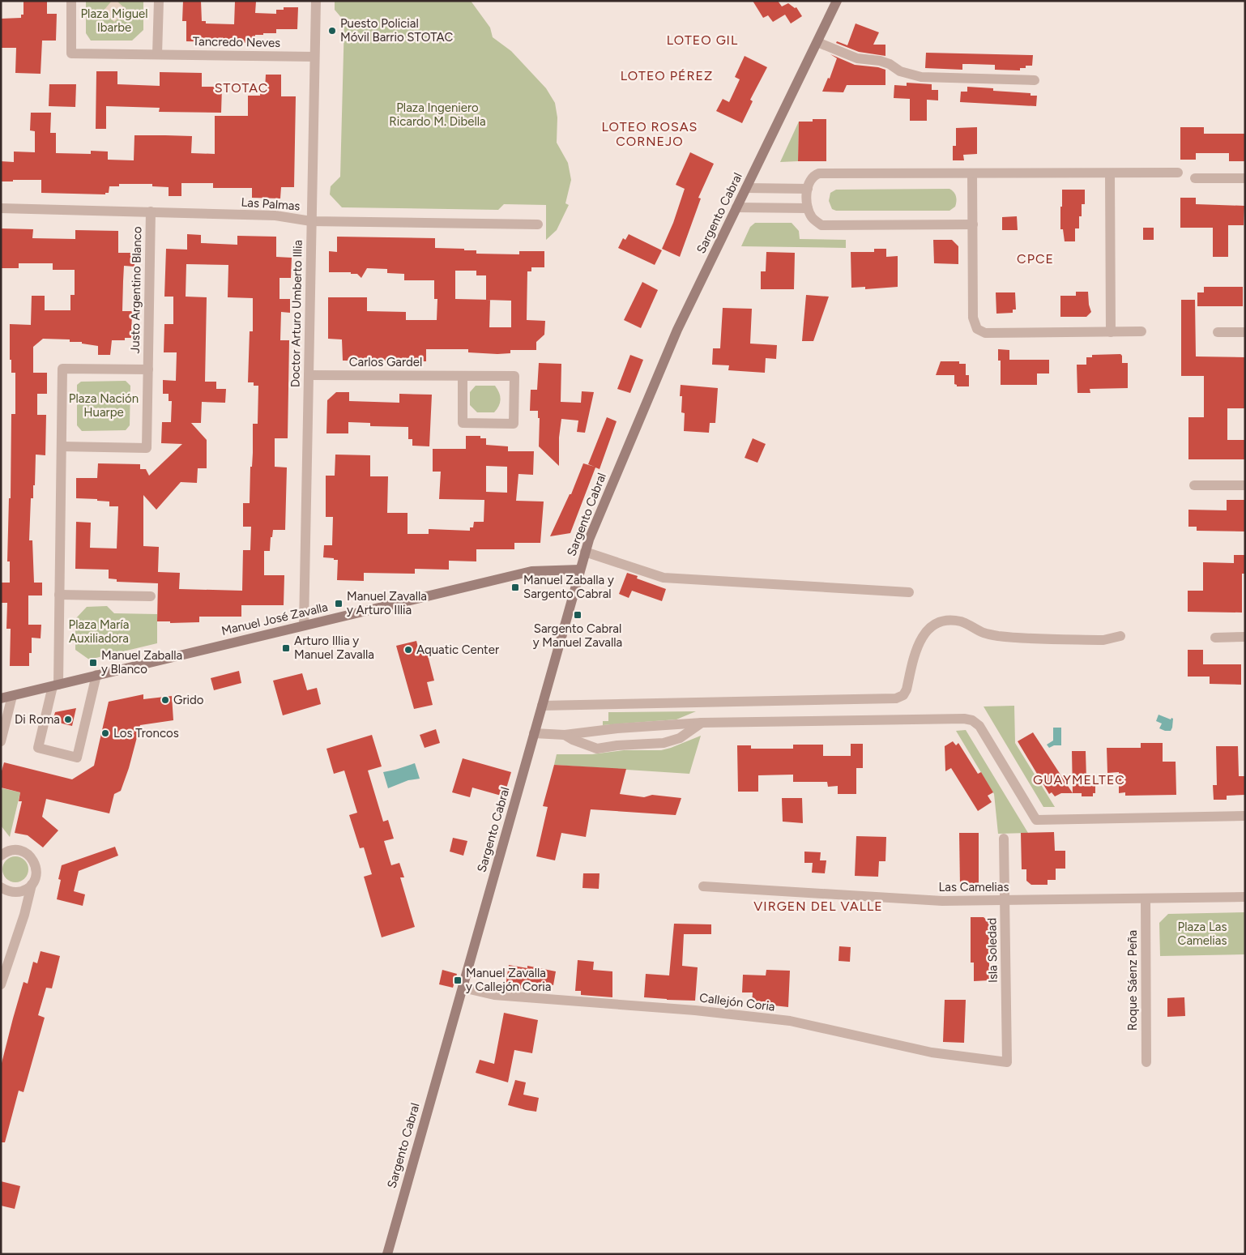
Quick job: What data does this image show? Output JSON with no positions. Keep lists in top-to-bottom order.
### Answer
{
  "streets": {
    "main road": ["Sargento Cabral", "Manuel José Zavalla"],
    "street": [
      "Tancredo Neves",
      "Las Palmas",
      "Justo Argentino Blanco",
      "Doctor Arturo Umberto Illia",
      "Carlos Gardel",
      "Las Camelias",
      "Isla Soledad",
      "Roque Sáenz Peña",
      "Callejón Coria"
    ]
  },
  "crossings": [
    ["Tancredo Neves", "Doctor Arturo Umberto Illia"],
    ["Las Palmas", "Justo Argentino Blanco"],
    ["Las Palmas", "Doctor Arturo Umberto Illia"],
    ["Sargento Cabral", "Manuel José Zavalla"],
    ["Sargento Cabral", "Callejón Coria"],
    ["Justo Argentino Blanco", "Manuel José Zavalla"],
    ["Doctor Arturo Umberto Illia", "Carlos Gardel"],
    ["Doctor Arturo Umberto Illia", "Manuel José Zavalla"],
    ["Las Camelias", "Isla Soledad"],
    ["Las Camelias", "Roque Sáenz Peña"],
    ["Isla Soledad", "Callejón Coria"]
  ],
  "districts": [
    "LOTEO GIL",
    "LOTEO PÉREZ",
    "STOTAC",
    "LOTEO ROSAS CORNEJO",
    "CPCE",
    "GUAYMELTEC",
    "VIRGEN DEL VALLE"
  ],
  "parks": [
    "Plaza Miguel Ibarbe",
    "Plaza Ingeniero Ricardo M. Dibella",
    "Plaza Nación Huarpe",
    "Plaza María Auxiliadora",
    "Plaza Las Camelias"
  ],
  "places": {
    "other": [
      "Puesto Policial Móvil Barrio STOTAC",
      "Aquatic Center",
      "Grido",
      "Di Roma",
      "Los Troncos"
    ],
    "transit": [
      "Manuel Zaballa y Sargento Cabral",
      "Manuel Zavalla y Arturo Illia",
      "Sargento Cabral y Manuel Zavalla",
      "Arturo Illia y Manuel Zavalla",
      "Manuel Zaballa y Blanco",
      "Manuel Zavalla y Callejón Coria"
    ]
  }
}
